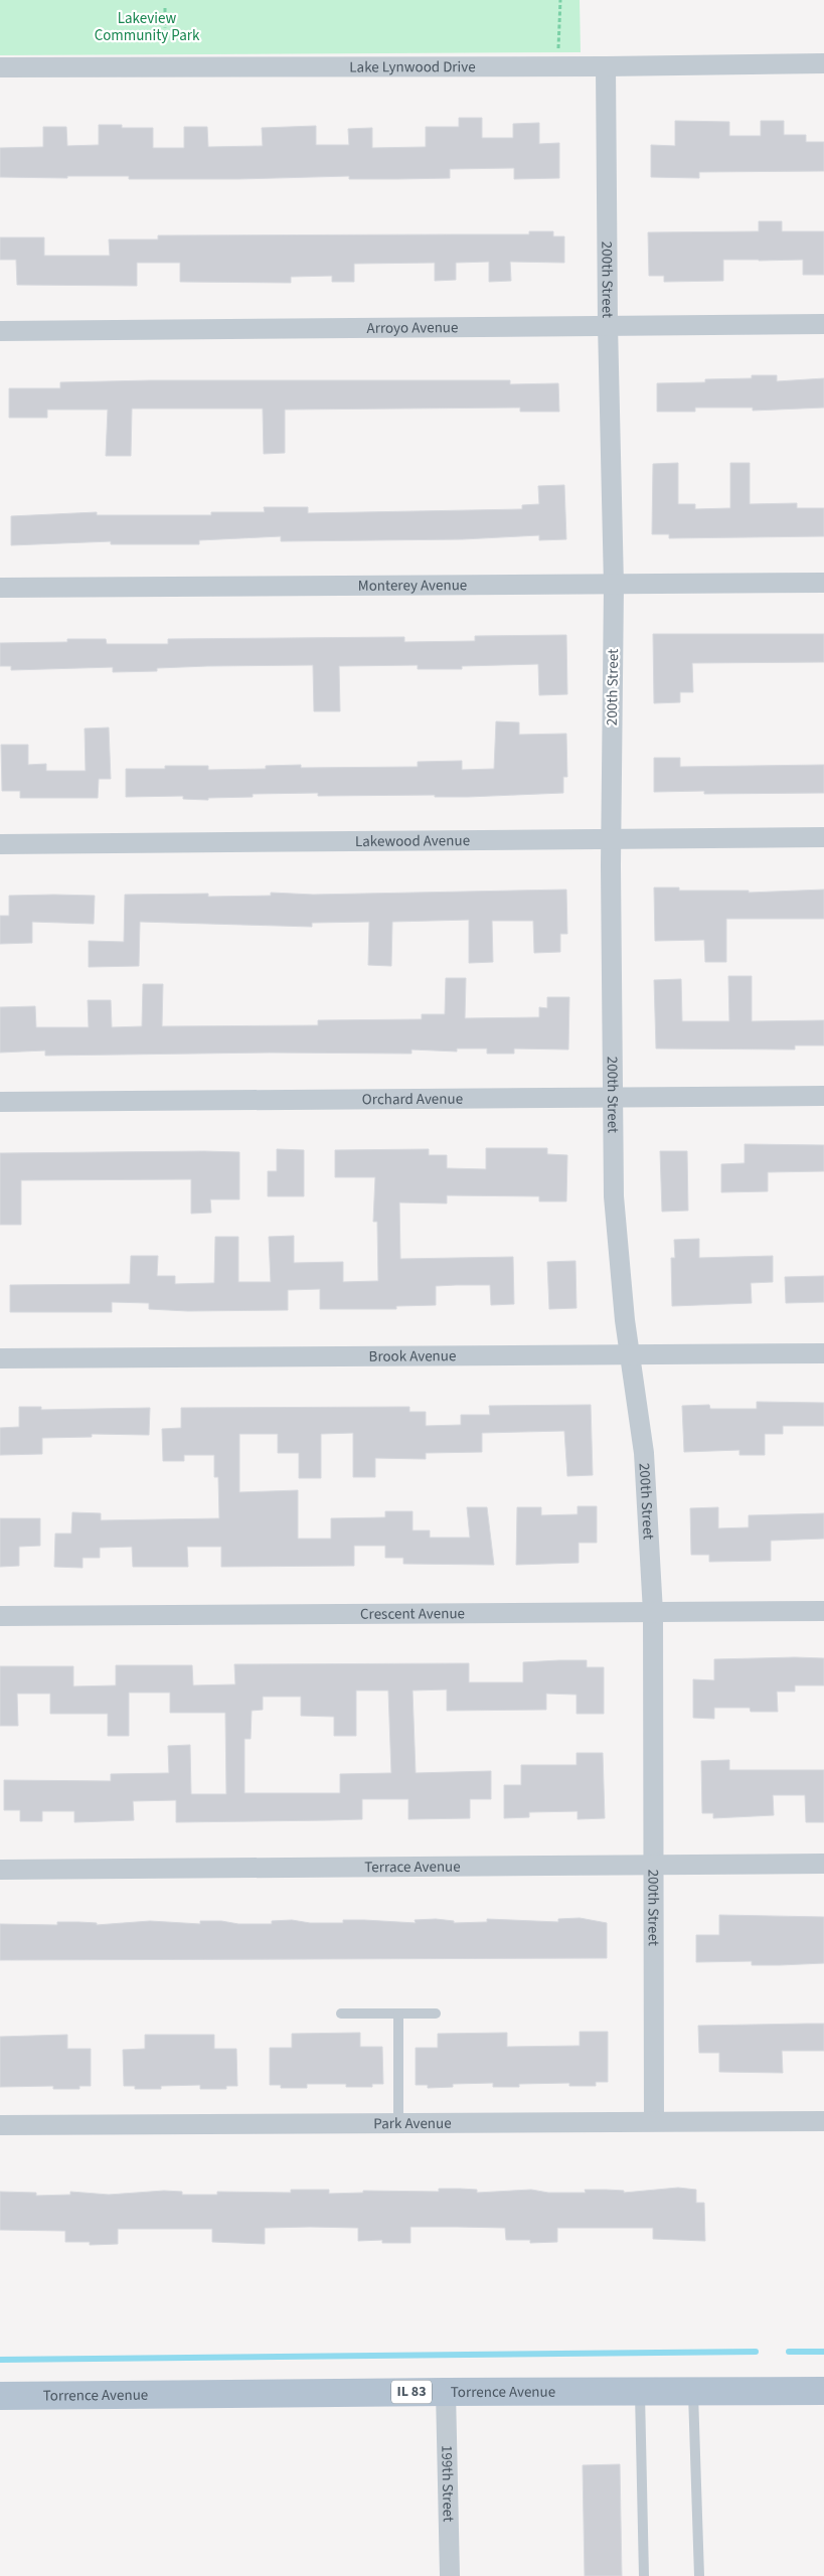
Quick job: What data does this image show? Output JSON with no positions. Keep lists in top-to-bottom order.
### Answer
{
  "streets": {
    "main road": ["IL 83", "Torrence Avenue"],
    "street": [
      "Lake Lynwood Drive",
      "200th Street",
      "Arroyo Avenue",
      "Monterey Avenue",
      "Lakewood Avenue",
      "Orchard Avenue",
      "Brook Avenue",
      "Crescent Avenue",
      "Terrace Avenue",
      "Park Avenue",
      "199th Street"
    ]
  },
  "crossings": [
    ["Lake Lynwood Drive", "200th Street"],
    ["200th Street", "Arroyo Avenue"],
    ["200th Street", "Monterey Avenue"],
    ["200th Street", "Lakewood Avenue"],
    ["200th Street", "Orchard Avenue"],
    ["200th Street", "Brook Avenue"],
    ["200th Street", "Crescent Avenue"],
    ["200th Street", "Terrace Avenue"],
    ["200th Street", "Park Avenue"],
    ["Torrence Avenue", "199th Street"]
  ],
  "parks": ["Lakeview Community Park"]
}
